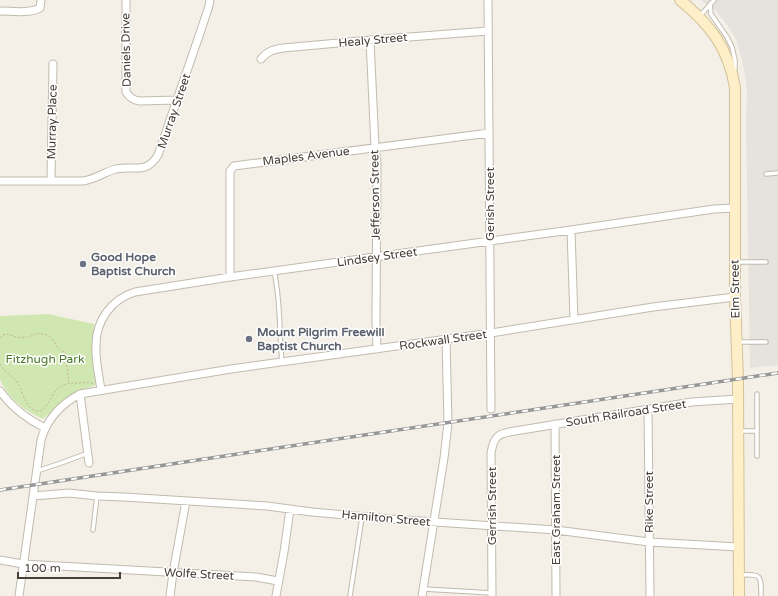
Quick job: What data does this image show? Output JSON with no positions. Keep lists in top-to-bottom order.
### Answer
{
  "streets": {
    "main road": ["Elm Street"],
    "street": [
      "Healy Street",
      "Daniels Drive",
      "Murray Street",
      "Murray Place",
      "Maples Avenue",
      "Jefferson Street",
      "Gerish Street",
      "Lindsey Street",
      "Rockwall Street",
      "South Railroad Street",
      "Rike Street",
      "Gerrish Street",
      "East Graham Street",
      "Hamilton Street",
      "Wolfe Street"
    ]
  },
  "crossings": [
    ["Healy Street", "Jefferson Street"],
    ["Healy Street", "Gerish Street"],
    ["Daniels Drive", "Murray Street"],
    ["Murray Street", "Murray Place"],
    ["Maples Avenue", "Jefferson Street"],
    ["Maples Avenue", "Gerish Street"],
    ["Maples Avenue", "Lindsey Street"],
    ["Jefferson Street", "Lindsey Street"],
    ["Jefferson Street", "Rockwall Street"],
    ["Gerish Street", "Lindsey Street"],
    ["Gerish Street", "Rockwall Street"],
    ["Lindsey Street", "Elm Street"],
    ["Lindsey Street", "Rockwall Street"],
    ["Elm Street", "Rockwall Street"],
    ["Elm Street", "South Railroad Street"],
    ["Elm Street", "Hamilton Street"],
    ["Rockwall Street", "Hamilton Street"],
    ["Rockwall Street", "Wolfe Street"],
    ["South Railroad Street", "Rike Street"],
    ["South Railroad Street", "Gerrish Street"],
    ["South Railroad Street", "East Graham Street"],
    ["Rike Street", "Hamilton Street"],
    ["Gerrish Street", "Hamilton Street"],
    ["East Graham Street", "Hamilton Street"]
  ],
  "parks": ["Fitzhugh Park"],
  "places": ["Good Hope Baptist Church", "Mount Pilgrim Freewill Baptist Church"],
  "scale_bar": "100 m"
}
